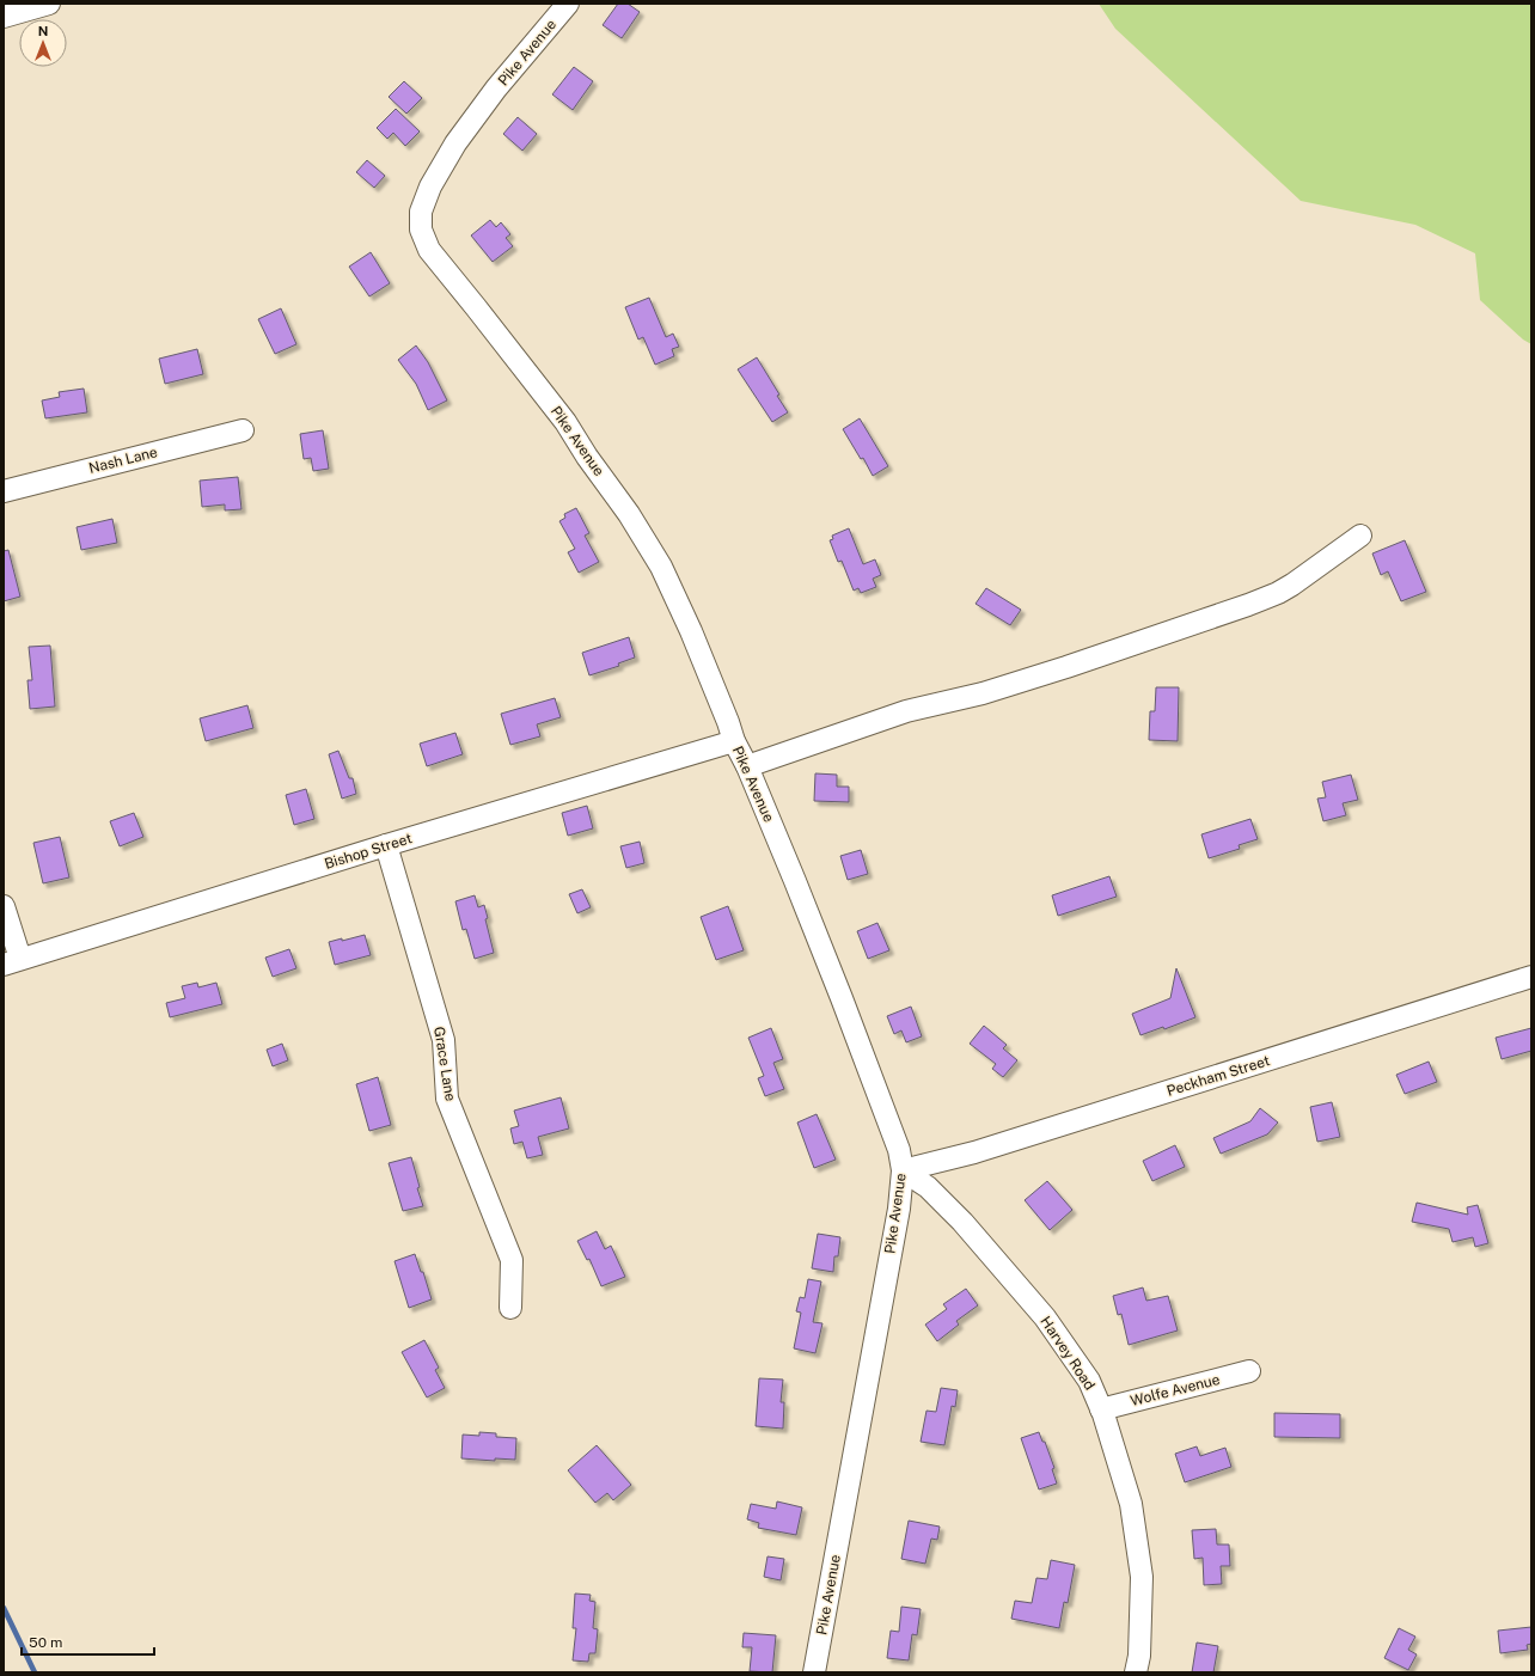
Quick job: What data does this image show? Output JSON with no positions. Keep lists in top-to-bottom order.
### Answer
{
  "streets": {
    "street": [
      "Pike Avenue",
      "Nash Lane",
      "Bishop Street",
      "Grace Lane",
      "Peckham Street",
      "Harvey Road",
      "Wolfe Avenue"
    ]
  },
  "crossings": [
    ["Pike Avenue", "Bishop Street"],
    ["Pike Avenue", "Peckham Street"],
    ["Pike Avenue", "Harvey Road"],
    ["Bishop Street", "Grace Lane"],
    ["Peckham Street", "Harvey Road"],
    ["Harvey Road", "Wolfe Avenue"]
  ],
  "scale_bar": "50 m",
  "north": "top"
}
